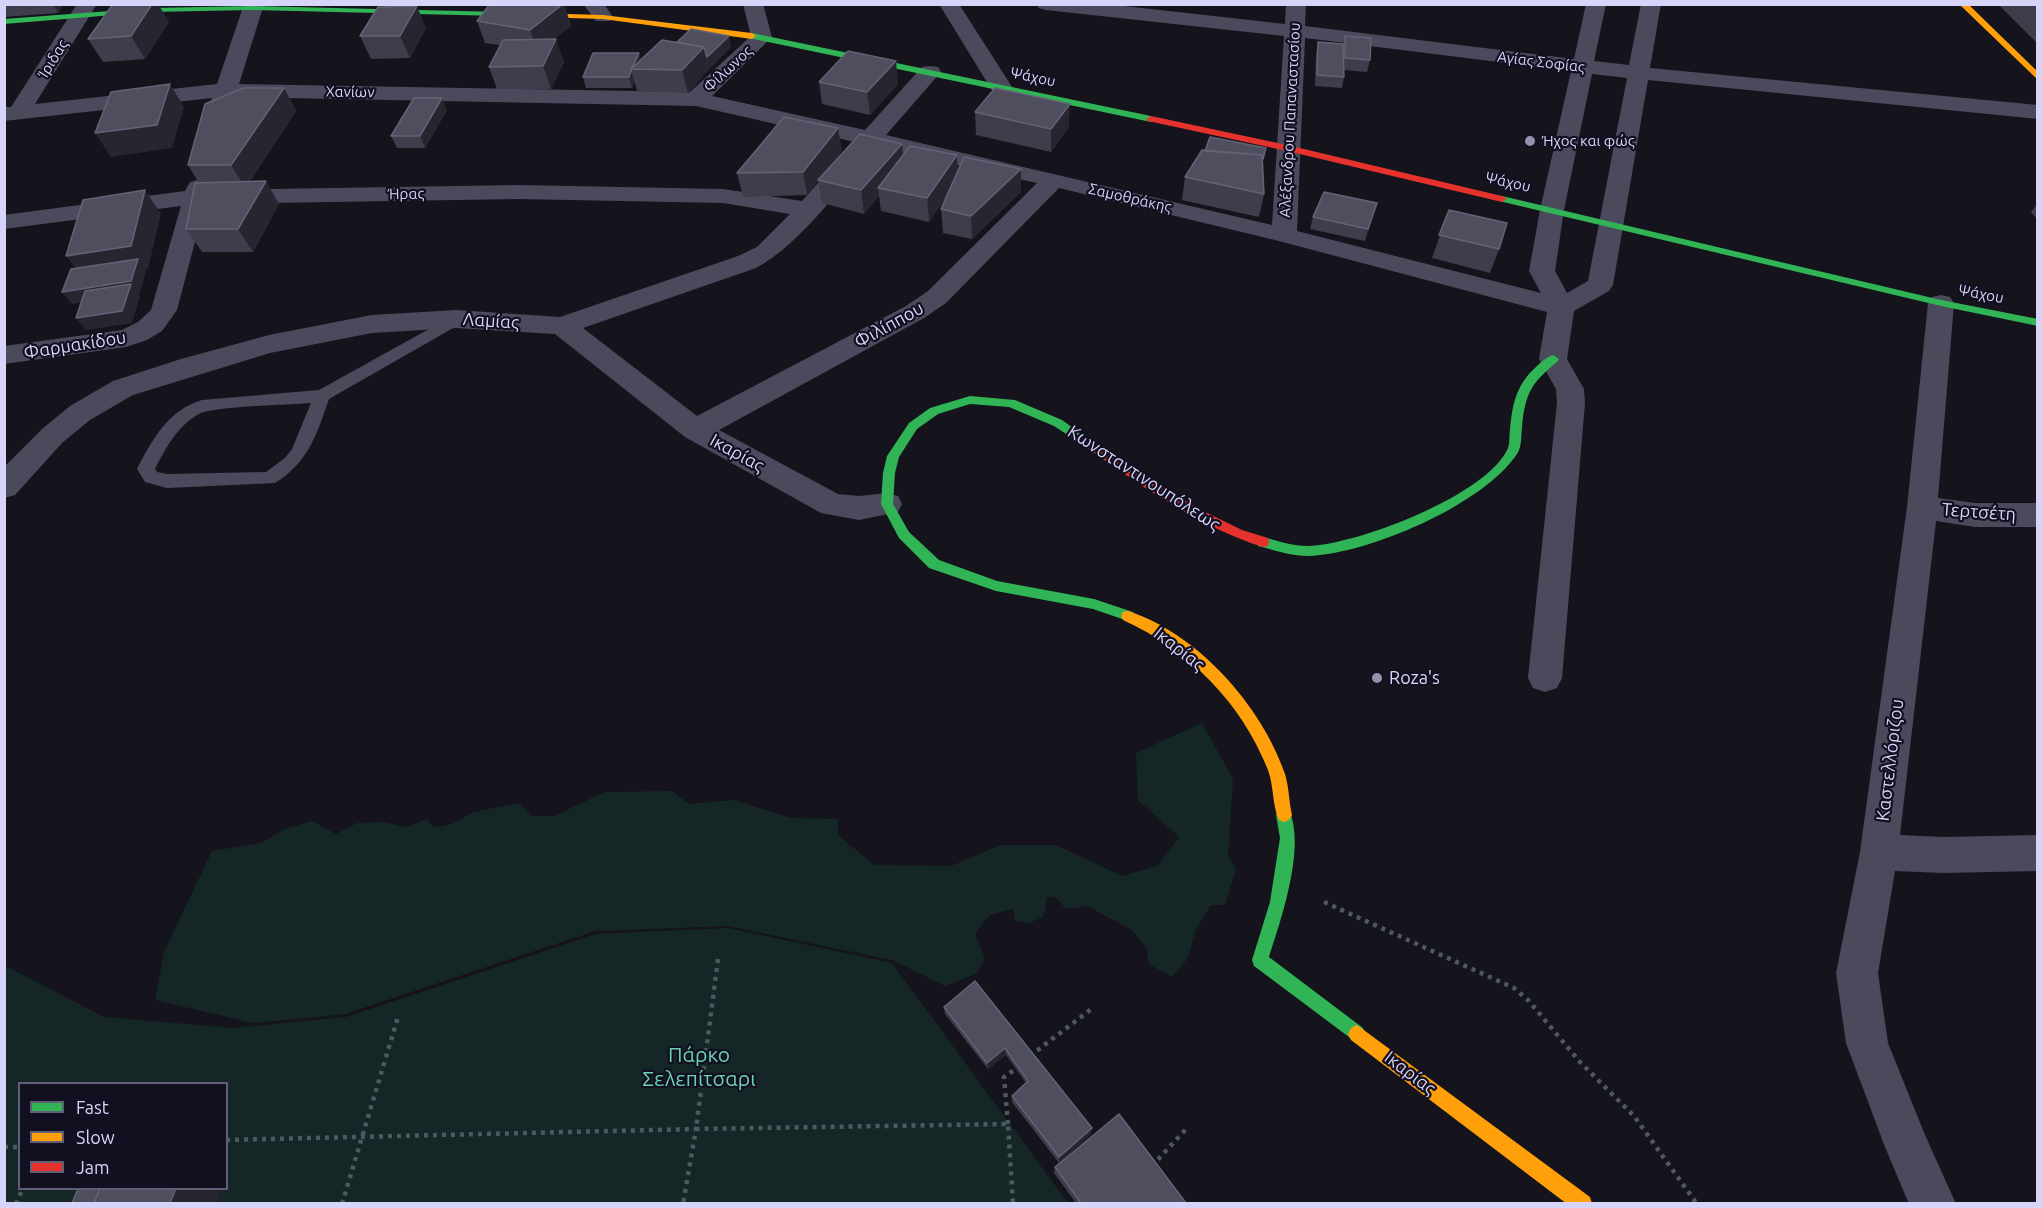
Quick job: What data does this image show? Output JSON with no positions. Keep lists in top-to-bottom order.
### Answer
{
  "streets": {
    "street": [
      "Ίριδας",
      "Αγίας Σοφίας",
      "Φίλωνος",
      "Ψάχου",
      "Χανίων",
      "Αλέξανδρου Παπαναστασίου",
      "Ήρας",
      "Σαμοθράκης",
      "Λαμίας",
      "Φιλίππου",
      "Φαρμακίδου",
      "Ικαρίας",
      "Κωνσταντινουπόλεως",
      "Τερτσέτη",
      "Καστελλόριζου"
    ]
  },
  "crossings": [
    ["Ίριδας", "Ψάχου"],
    ["Ίριδας", "Χανίων"],
    ["Αγίας Σοφίας", "Αλέξανδρου Παπαναστασίου"],
    ["Φίλωνος", "Ψάχου"],
    ["Φίλωνος", "Χανίων"],
    ["Φίλωνος", "Σαμοθράκης"],
    ["Ψάχου", "Αλέξανδρου Παπαναστασίου"],
    ["Ψάχου", "Λαμίας"],
    ["Ψάχου", "Καστελλόριζου"],
    ["Χανίων", "Σαμοθράκης"],
    ["Αλέξανδρου Παπαναστασίου", "Σαμοθράκης"],
    ["Ήρας", "Λαμίας"],
    ["Ήρας", "Φαρμακίδου"],
    ["Σαμοθράκης", "Λαμίας"],
    ["Σαμοθράκης", "Φιλίππου"],
    ["Λαμίας", "Ικαρίας"],
    ["Φιλίππου", "Ικαρίας"],
    ["Ικαρίας", "Κωνσταντινουπόλεως"],
    ["Τερτσέτη", "Καστελλόριζου"]
  ],
  "parks": ["Πάρκο Σελεπίτσαρι"],
  "places": ["Ήχος και φώς", "Roza's"],
  "legend": ["Fast", "Slow", "Jam"]
}
